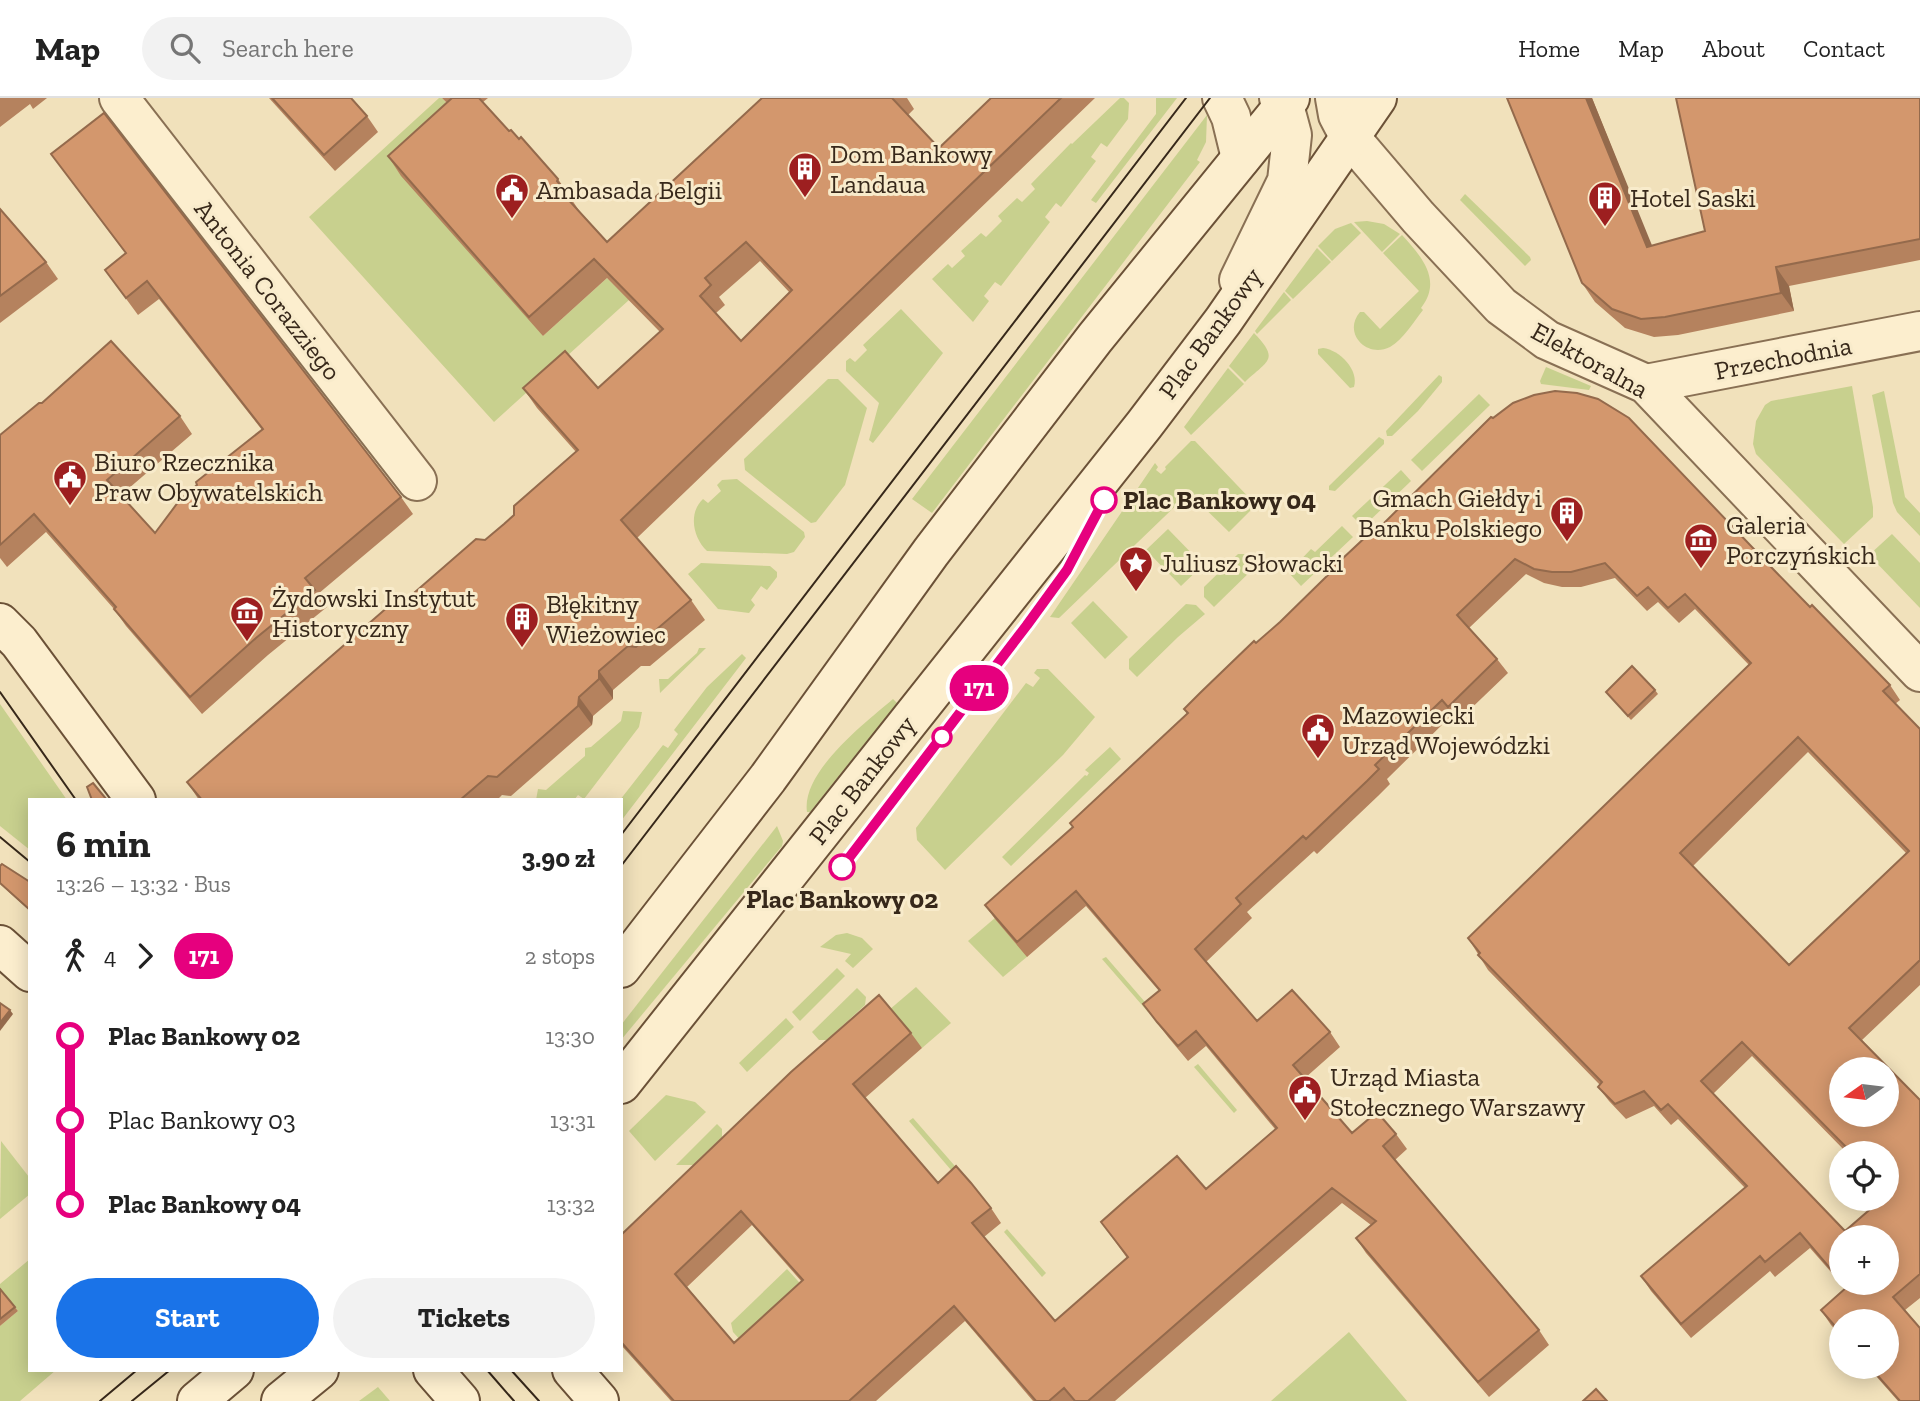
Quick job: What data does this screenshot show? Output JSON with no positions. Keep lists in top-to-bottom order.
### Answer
{
  "streets": {
    "main road": [
      "Antonia Corazziego",
      "Plac Bankowy",
      "Przechodnia",
      "Elektoralna"
    ]
  },
  "crossings": [
    ["Plac Bankowy", "Elektoralna"],
    ["Przechodnia", "Elektoralna"]
  ],
  "places": {
    "building": [
      "Dom Bankowy Landaua",
      "Hotel Saski",
      "Gmach Giełdy i Banku Polskiego",
      "Błękitny Wieżowiec"
    ],
    "public building": [
      "Ambasada Belgii",
      "Biuro Rzecznika Praw Obywatelskich",
      "Mazowiecki Urząd Wojewódzki",
      "Urząd Miasta Stołecznego Warszawy"
    ],
    "other": ["Plac Bankowy 04", "Plac Bankowy 02"],
    "museum": ["Galeria Porczyńskich", "Żydowski Instytut Historyczny"],
    "place": ["Juliusz Słowacki"]
  },
  "lines": ["bus line 171"],
  "north": "left",
  "page": {
    "header": "Map",
    "search": "Search here",
    "nav": [
      "Home",
      "Map",
      "About",
      "Contact"
    ],
    "on_map": "171",
    "heading": ["6 min", "13:26 – 13:32 · Bus", "3.90 zł"],
    "legs": ["4", "171", "2 stops"],
    "list": [
      {
        "name": "Plac Bankowy 02",
        "value": "13:30"
      },
      {
        "name": "Plac Bankowy 03",
        "value": "13:31"
      },
      {
        "name": "Plac Bankowy 04",
        "value": "13:32"
      }
    ],
    "map_buttons": ["+", "−"],
    "buttons": ["Start", "Tickets"]
  }
}
